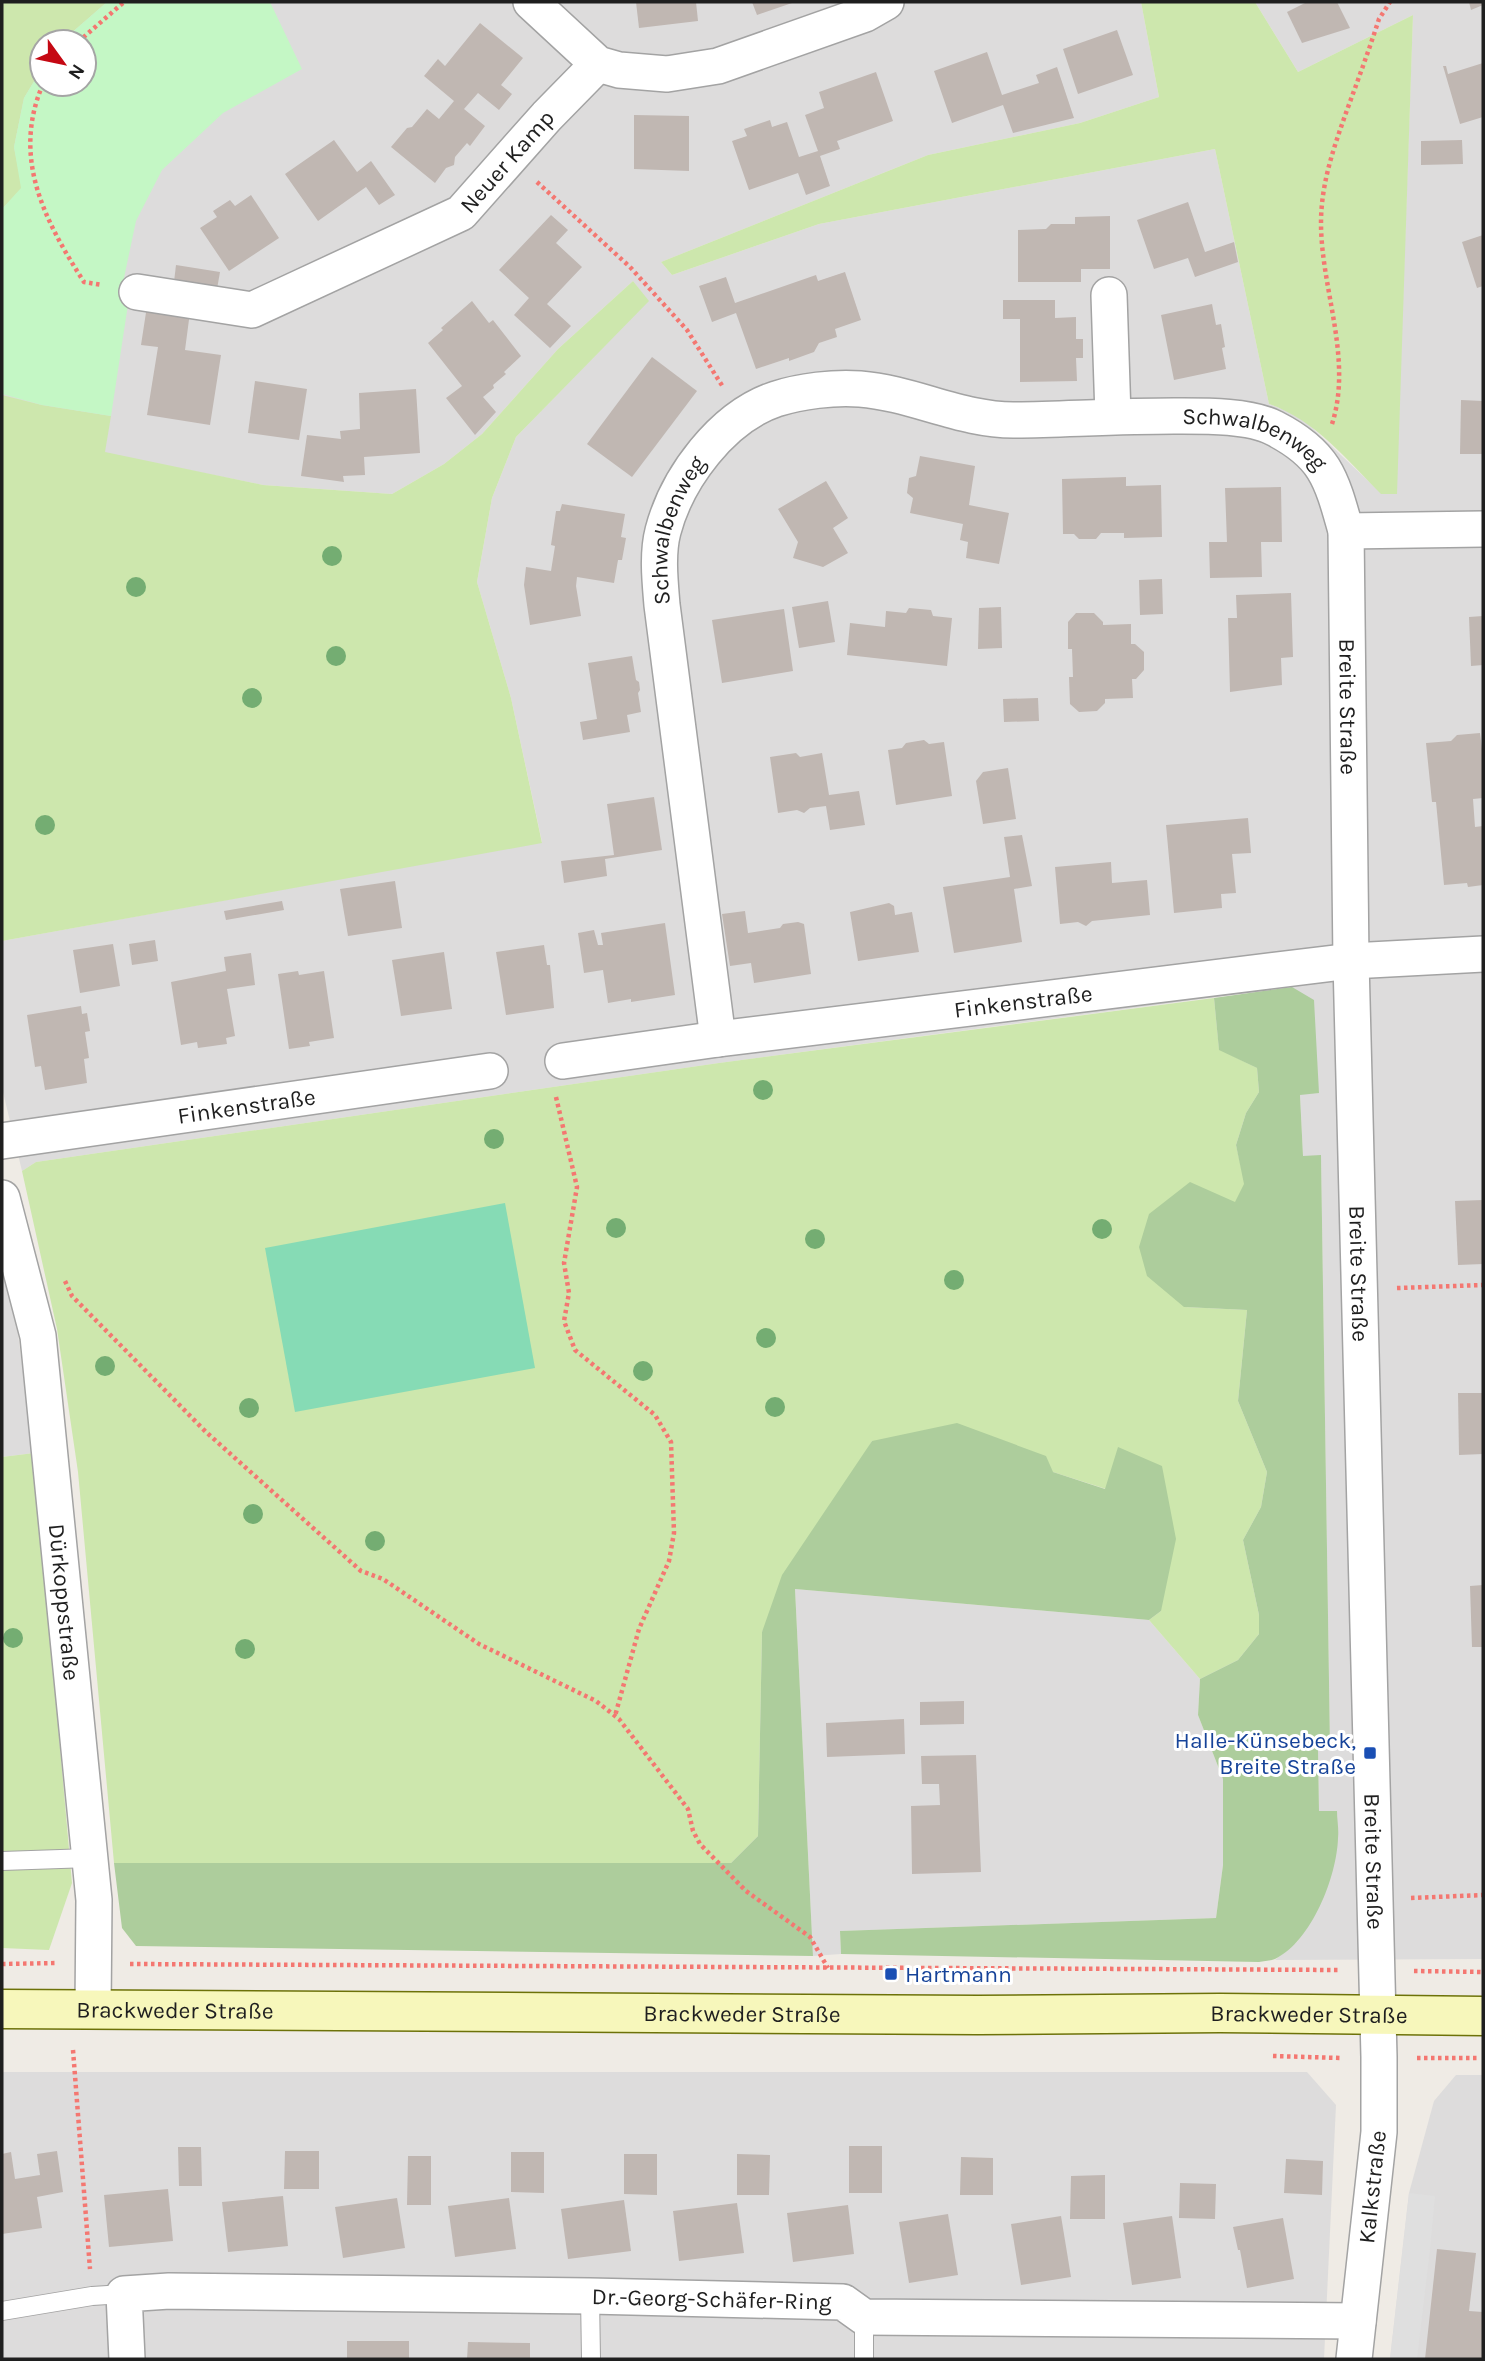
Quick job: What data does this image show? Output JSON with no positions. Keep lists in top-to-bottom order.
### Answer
{
  "streets": {
    "street": [
      "Neuer Kamp",
      "Schwalbenweg",
      "Breite Straße",
      "Finkenstraße",
      "Dürkoppstraße",
      "Brackweder Straße",
      "Kalkstraße",
      "Dr.-Georg-Schäfer-Ring"
    ]
  },
  "crossings": [
    ["Schwalbenweg", "Breite Straße"],
    ["Schwalbenweg", "Finkenstraße"],
    ["Breite Straße", "Finkenstraße"],
    ["Breite Straße", "Brackweder Straße"],
    ["Breite Straße", "Kalkstraße"],
    ["Dürkoppstraße", "Brackweder Straße"],
    ["Brackweder Straße", "Kalkstraße"],
    ["Kalkstraße", "Dr.-Georg-Schäfer-Ring"]
  ],
  "places": {
    "transit": ["Halle-Künsebeck, Breite Straße", "Hartmann"]
  },
  "north": "bottom right"
}
